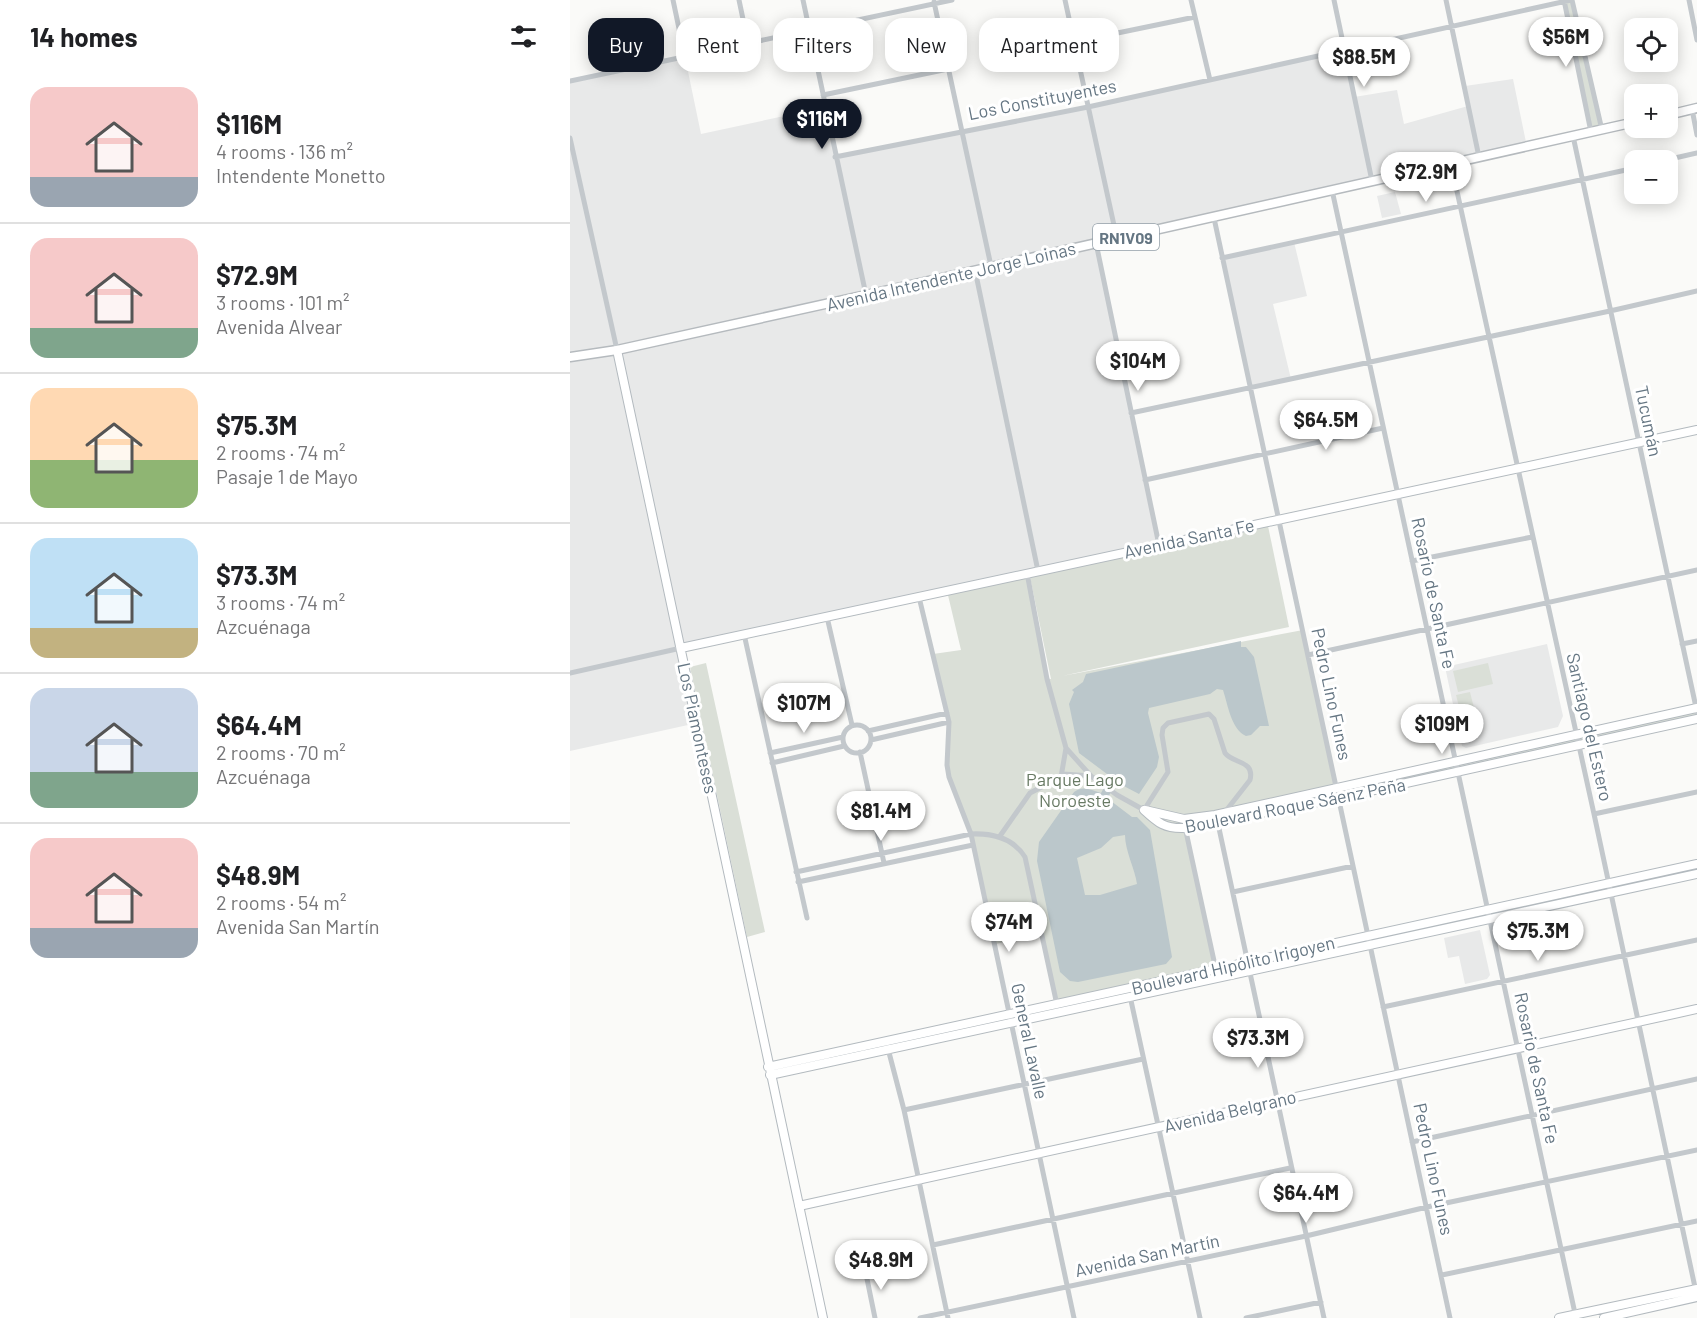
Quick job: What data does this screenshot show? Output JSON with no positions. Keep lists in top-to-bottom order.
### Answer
{
  "streets": {
    "main road": ["RN1V09", "Avenida Intendente Jorge Loinas"],
    "street": [
      "Los Constituyentes",
      "Tucumán",
      "Avenida Santa Fe",
      "Rosario de Santa Fe",
      "Pedro Lino Funes",
      "Santiago del Estero",
      "Los Piamonteses",
      "Boulevard Roque Sáenz Peña",
      "Boulevard Hipólito Irigoyen",
      "General Lavalle",
      "Avenida Belgrano",
      "Avenida San Martín"
    ]
  },
  "crossings": [
    ["RN1V09", "Avenida Intendente Jorge Loinas"],
    ["RN1V09", "Los Piamonteses"],
    ["Avenida Intendente Jorge Loinas", "Tucumán"],
    ["Avenida Intendente Jorge Loinas", "Rosario de Santa Fe"],
    ["Avenida Intendente Jorge Loinas", "Pedro Lino Funes"],
    ["Avenida Intendente Jorge Loinas", "Santiago del Estero"],
    ["Avenida Intendente Jorge Loinas", "Los Piamonteses"],
    ["Tucumán", "Avenida Santa Fe"],
    ["Tucumán", "Boulevard Roque Sáenz Peña"],
    ["Avenida Santa Fe", "Rosario de Santa Fe"],
    ["Avenida Santa Fe", "Pedro Lino Funes"],
    ["Avenida Santa Fe", "Santiago del Estero"],
    ["Avenida Santa Fe", "Los Piamonteses"],
    ["Avenida Santa Fe", "General Lavalle"],
    ["Rosario de Santa Fe", "Boulevard Roque Sáenz Peña"],
    ["Rosario de Santa Fe", "Boulevard Hipólito Irigoyen"],
    ["Rosario de Santa Fe", "Avenida Belgrano"],
    ["Rosario de Santa Fe", "Avenida San Martín"],
    ["Pedro Lino Funes", "Boulevard Roque Sáenz Peña"],
    ["Pedro Lino Funes", "Boulevard Hipólito Irigoyen"],
    ["Pedro Lino Funes", "Avenida Belgrano"],
    ["Pedro Lino Funes", "Avenida San Martín"],
    ["Santiago del Estero", "Boulevard Roque Sáenz Peña"],
    ["Santiago del Estero", "Boulevard Hipólito Irigoyen"],
    ["Santiago del Estero", "Avenida Belgrano"],
    ["Santiago del Estero", "Avenida San Martín"],
    ["Los Piamonteses", "Boulevard Hipólito Irigoyen"],
    ["Los Piamonteses", "Avenida Belgrano"],
    ["Boulevard Hipólito Irigoyen", "General Lavalle"],
    ["General Lavalle", "Avenida Belgrano"],
    ["General Lavalle", "Avenida San Martín"]
  ],
  "parks": ["Parque Lago Noroeste"],
  "page": {
    "heading": "14 homes",
    "price": [
      "$56M",
      "$88.5M",
      "$116M",
      "$72.9M",
      "$104M",
      "$64.5M",
      "$107M",
      "$109M",
      "$81.4M",
      "$74M",
      "$75.3M",
      "$73.3M",
      "$64.4M",
      "$48.9M"
    ],
    "map_buttons": ["+", "−"],
    "chip": [
      "Buy",
      "Rent",
      "Filters",
      "New",
      "Apartment"
    ],
    "list": [
      {
        "name": "$116M",
        "note": "4 rooms · 136 m² · Intendente Monetto"
      },
      {
        "name": "$72.9M",
        "note": "3 rooms · 101 m² · Avenida Alvear"
      },
      {
        "name": "$75.3M",
        "note": "2 rooms · 74 m² · Pasaje 1 de Mayo"
      },
      {
        "name": "$73.3M",
        "note": "3 rooms · 74 m² · Azcuénaga"
      },
      {
        "name": "$64.4M",
        "note": "2 rooms · 70 m² · Azcuénaga"
      },
      {
        "name": "$48.9M",
        "note": "2 rooms · 54 m² · Avenida San Martín"
      }
    ]
  }
}
